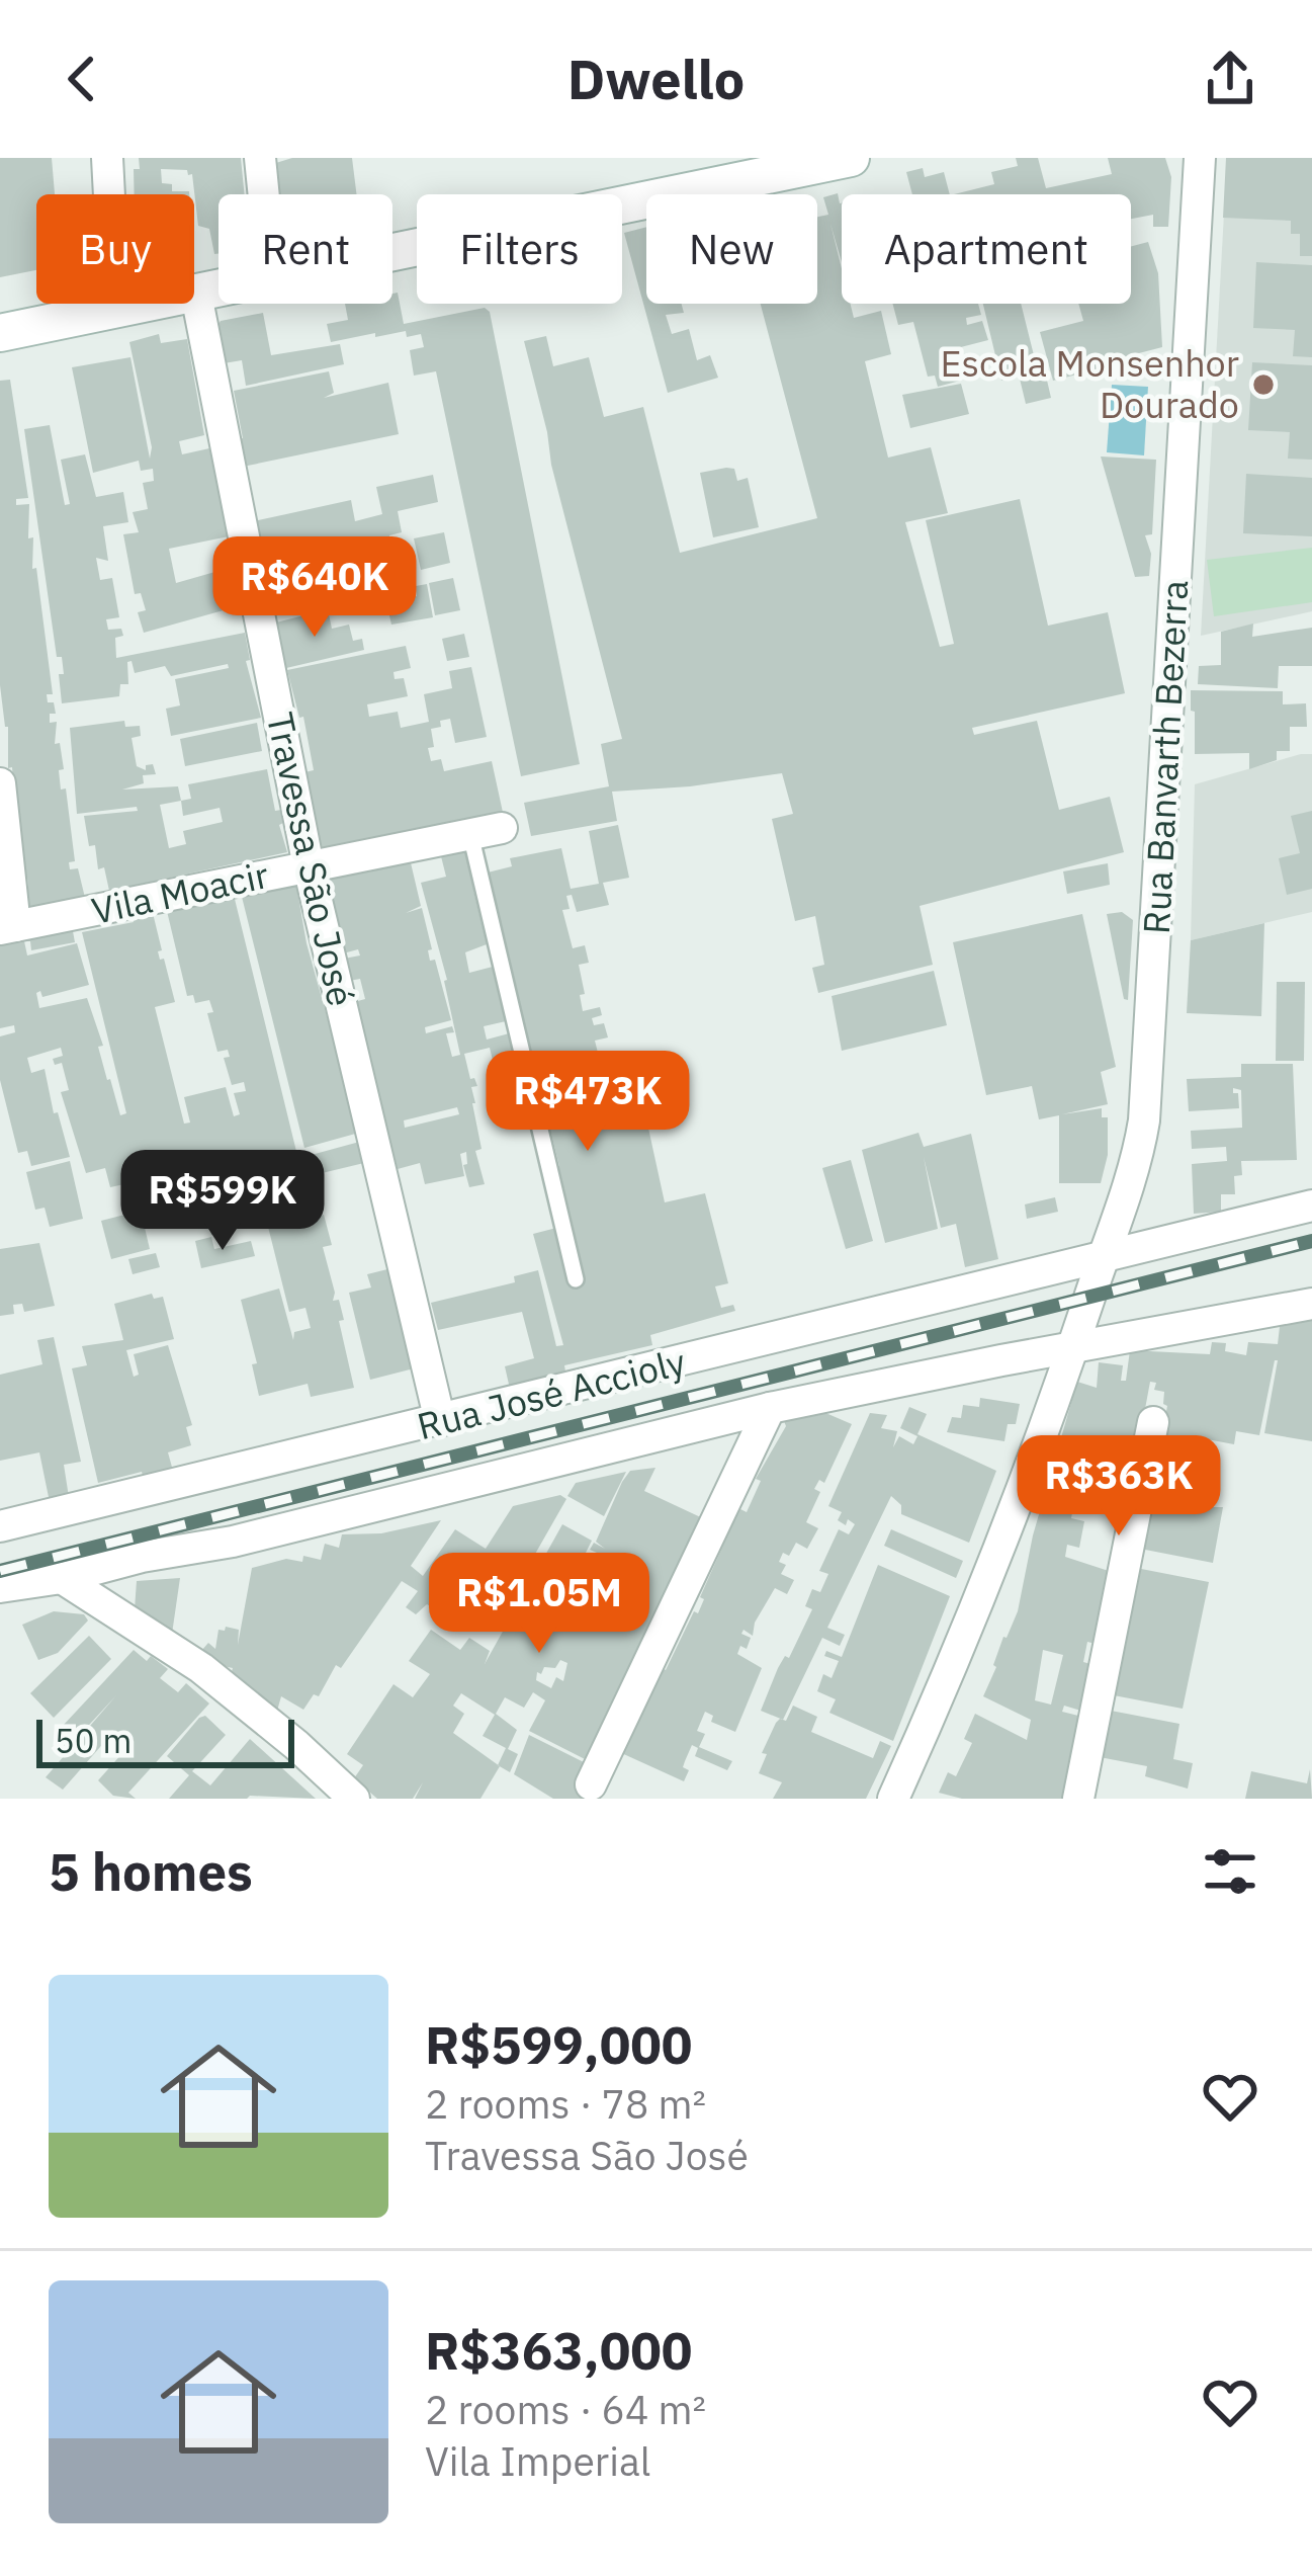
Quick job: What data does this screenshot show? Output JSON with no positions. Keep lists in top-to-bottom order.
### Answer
{
  "streets": {
    "street": [
      "Rua Banvarth Bezerra",
      "Travessa São José",
      "Vila Moacir",
      "Rua José Accioly"
    ]
  },
  "crossings": [
    ["Rua Banvarth Bezerra", "Rua José Accioly"],
    ["Travessa São José", "Vila Moacir"],
    ["Travessa São José", "Rua José Accioly"]
  ],
  "places": ["Escola Monsenhor Dourado"],
  "scale_bar": "50 m",
  "page": {
    "header": "Dwello",
    "chip": [
      "Buy",
      "Rent",
      "Filters",
      "New",
      "Apartment"
    ],
    "price": [
      "R$640K",
      "R$473K",
      "R$599K",
      "R$363K",
      "R$1.05M"
    ],
    "scale": "50 m",
    "heading": "5 homes",
    "list": [
      {
        "name": "R$599,000",
        "note": "2 rooms · 78 m² · Travessa São José"
      },
      {
        "name": "R$363,000",
        "note": "2 rooms · 64 m² · Vila Imperial"
      }
    ]
  }
}
